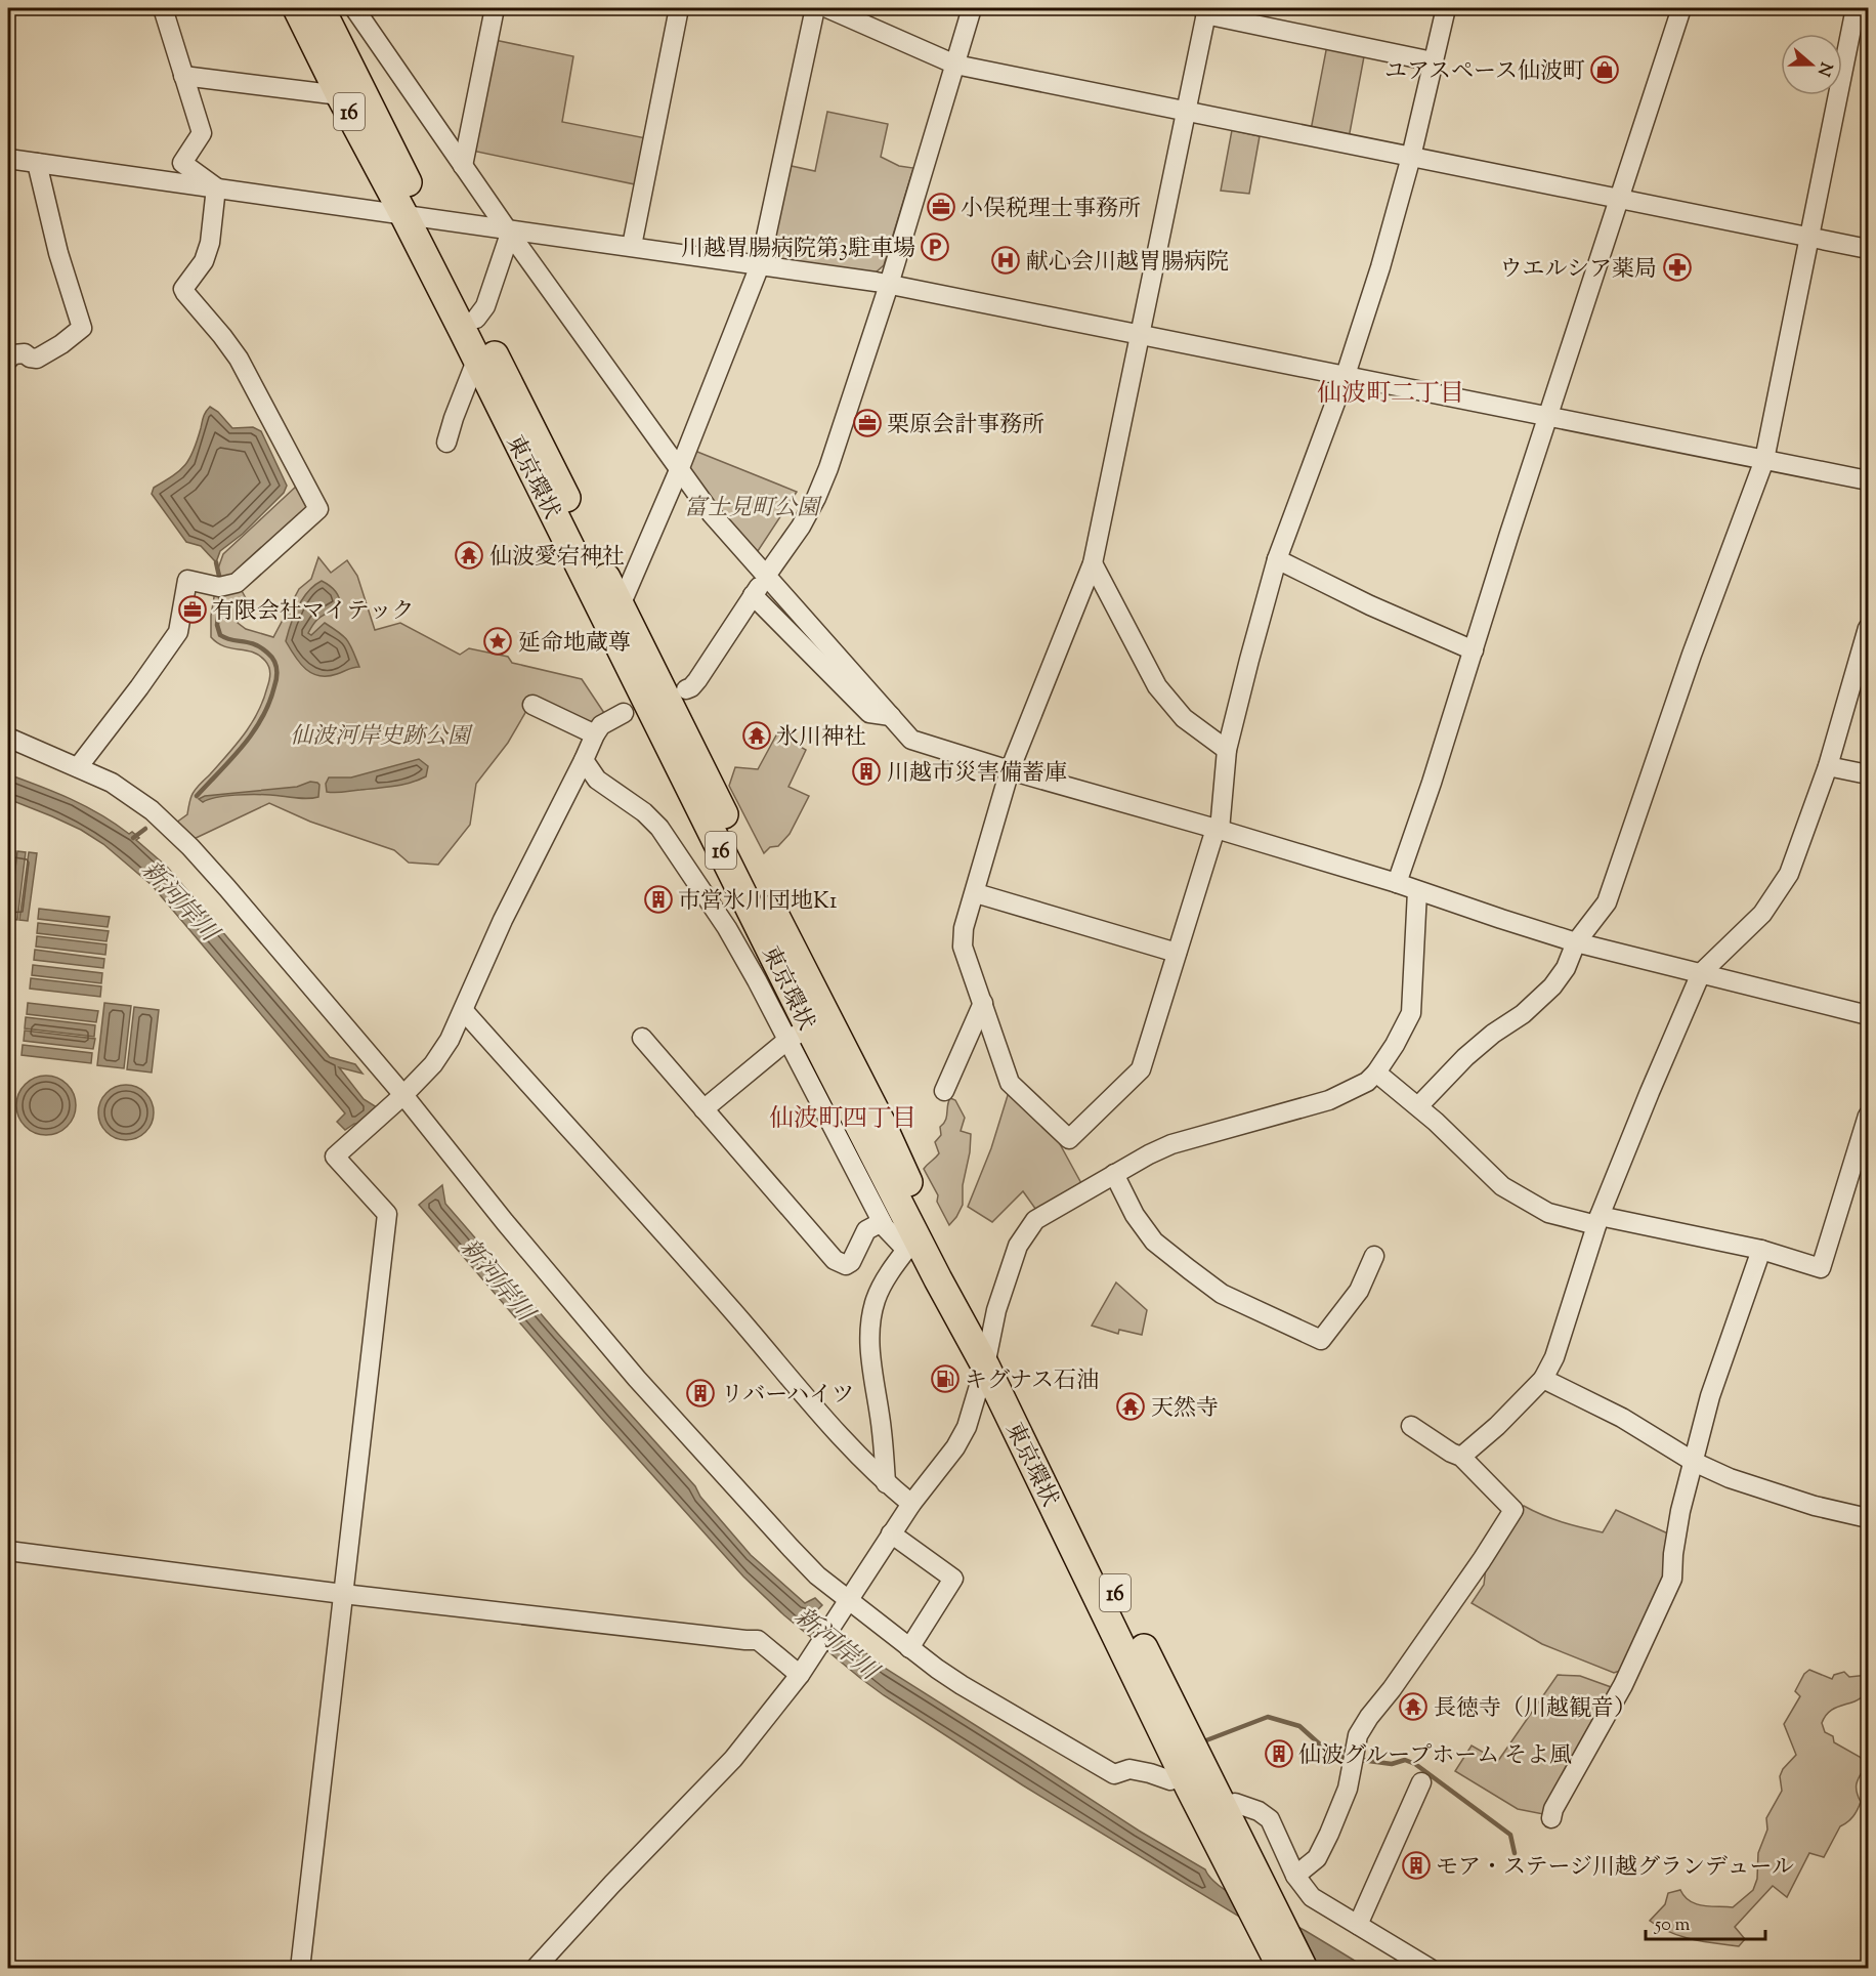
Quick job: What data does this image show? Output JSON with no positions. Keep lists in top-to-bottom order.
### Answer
{
  "streets": {
    "highway": ["16", "東京環状"]
  },
  "districts": ["仙波町二丁目", "仙波町四丁目"],
  "water": ["新河岸川"],
  "parks": ["富士見町公園", "仙波河岸史跡公園"],
  "places": {
    "shop": ["ユアスペース仙波町"],
    "office": ["小俣税理士事務所", "栗原会計事務所", "有限会社マイテック"],
    "parking": ["川越胃腸病院第3駐車場"],
    "hospital": ["献心会川越胃腸病院"],
    "pharmacy": ["ウエルシア薬局"],
    "temple": [
      "仙波愛宕神社",
      "氷川神社",
      "天然寺",
      "長徳寺（川越観音）"
    ],
    "place": ["延命地蔵尊"],
    "building": [
      "川越市災害備蓄庫",
      "市営氷川団地K1",
      "リバーハイツ",
      "仙波グループホーム そよ風",
      "モア・ステージ川越グランデュール"
    ],
    "fuel station": ["キグナス石油"]
  },
  "scale_bar": "50 m",
  "north": "right"
}
